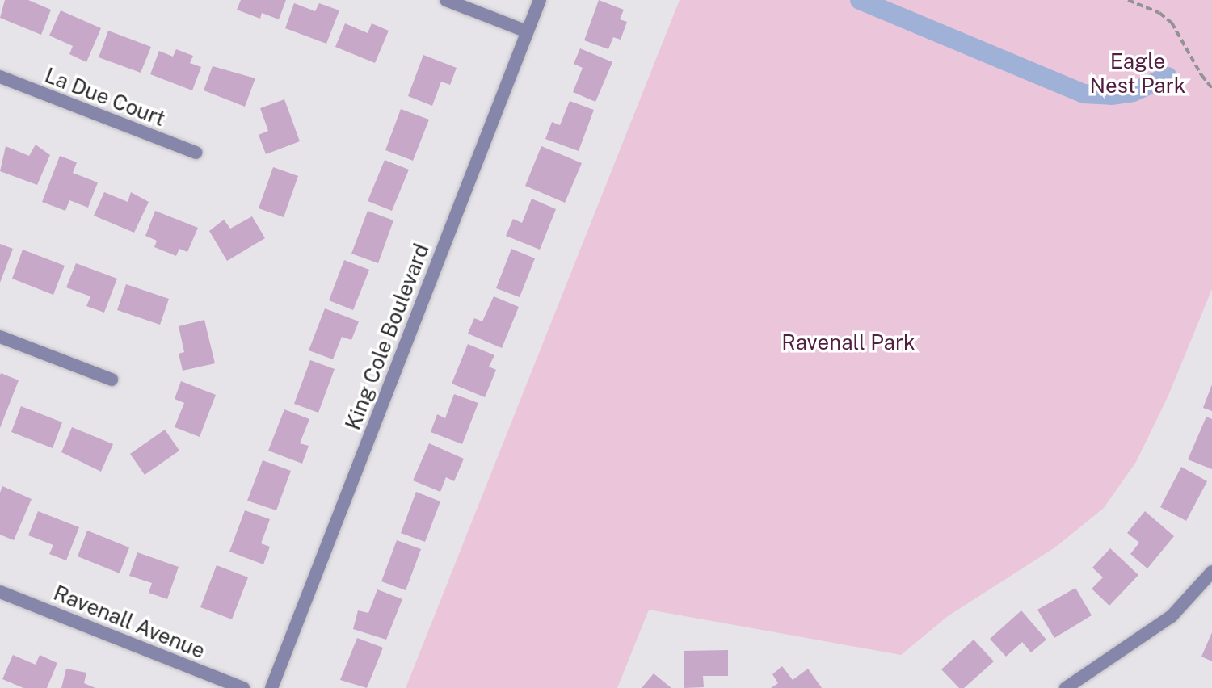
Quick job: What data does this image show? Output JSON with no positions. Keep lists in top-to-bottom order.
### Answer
{
  "streets": {
    "street": ["La Due Court", "King Cole Boulevard", "Ravenall Avenue"]
  },
  "parks": ["Eagle Nest Park", "Ravenall Park"]
}
